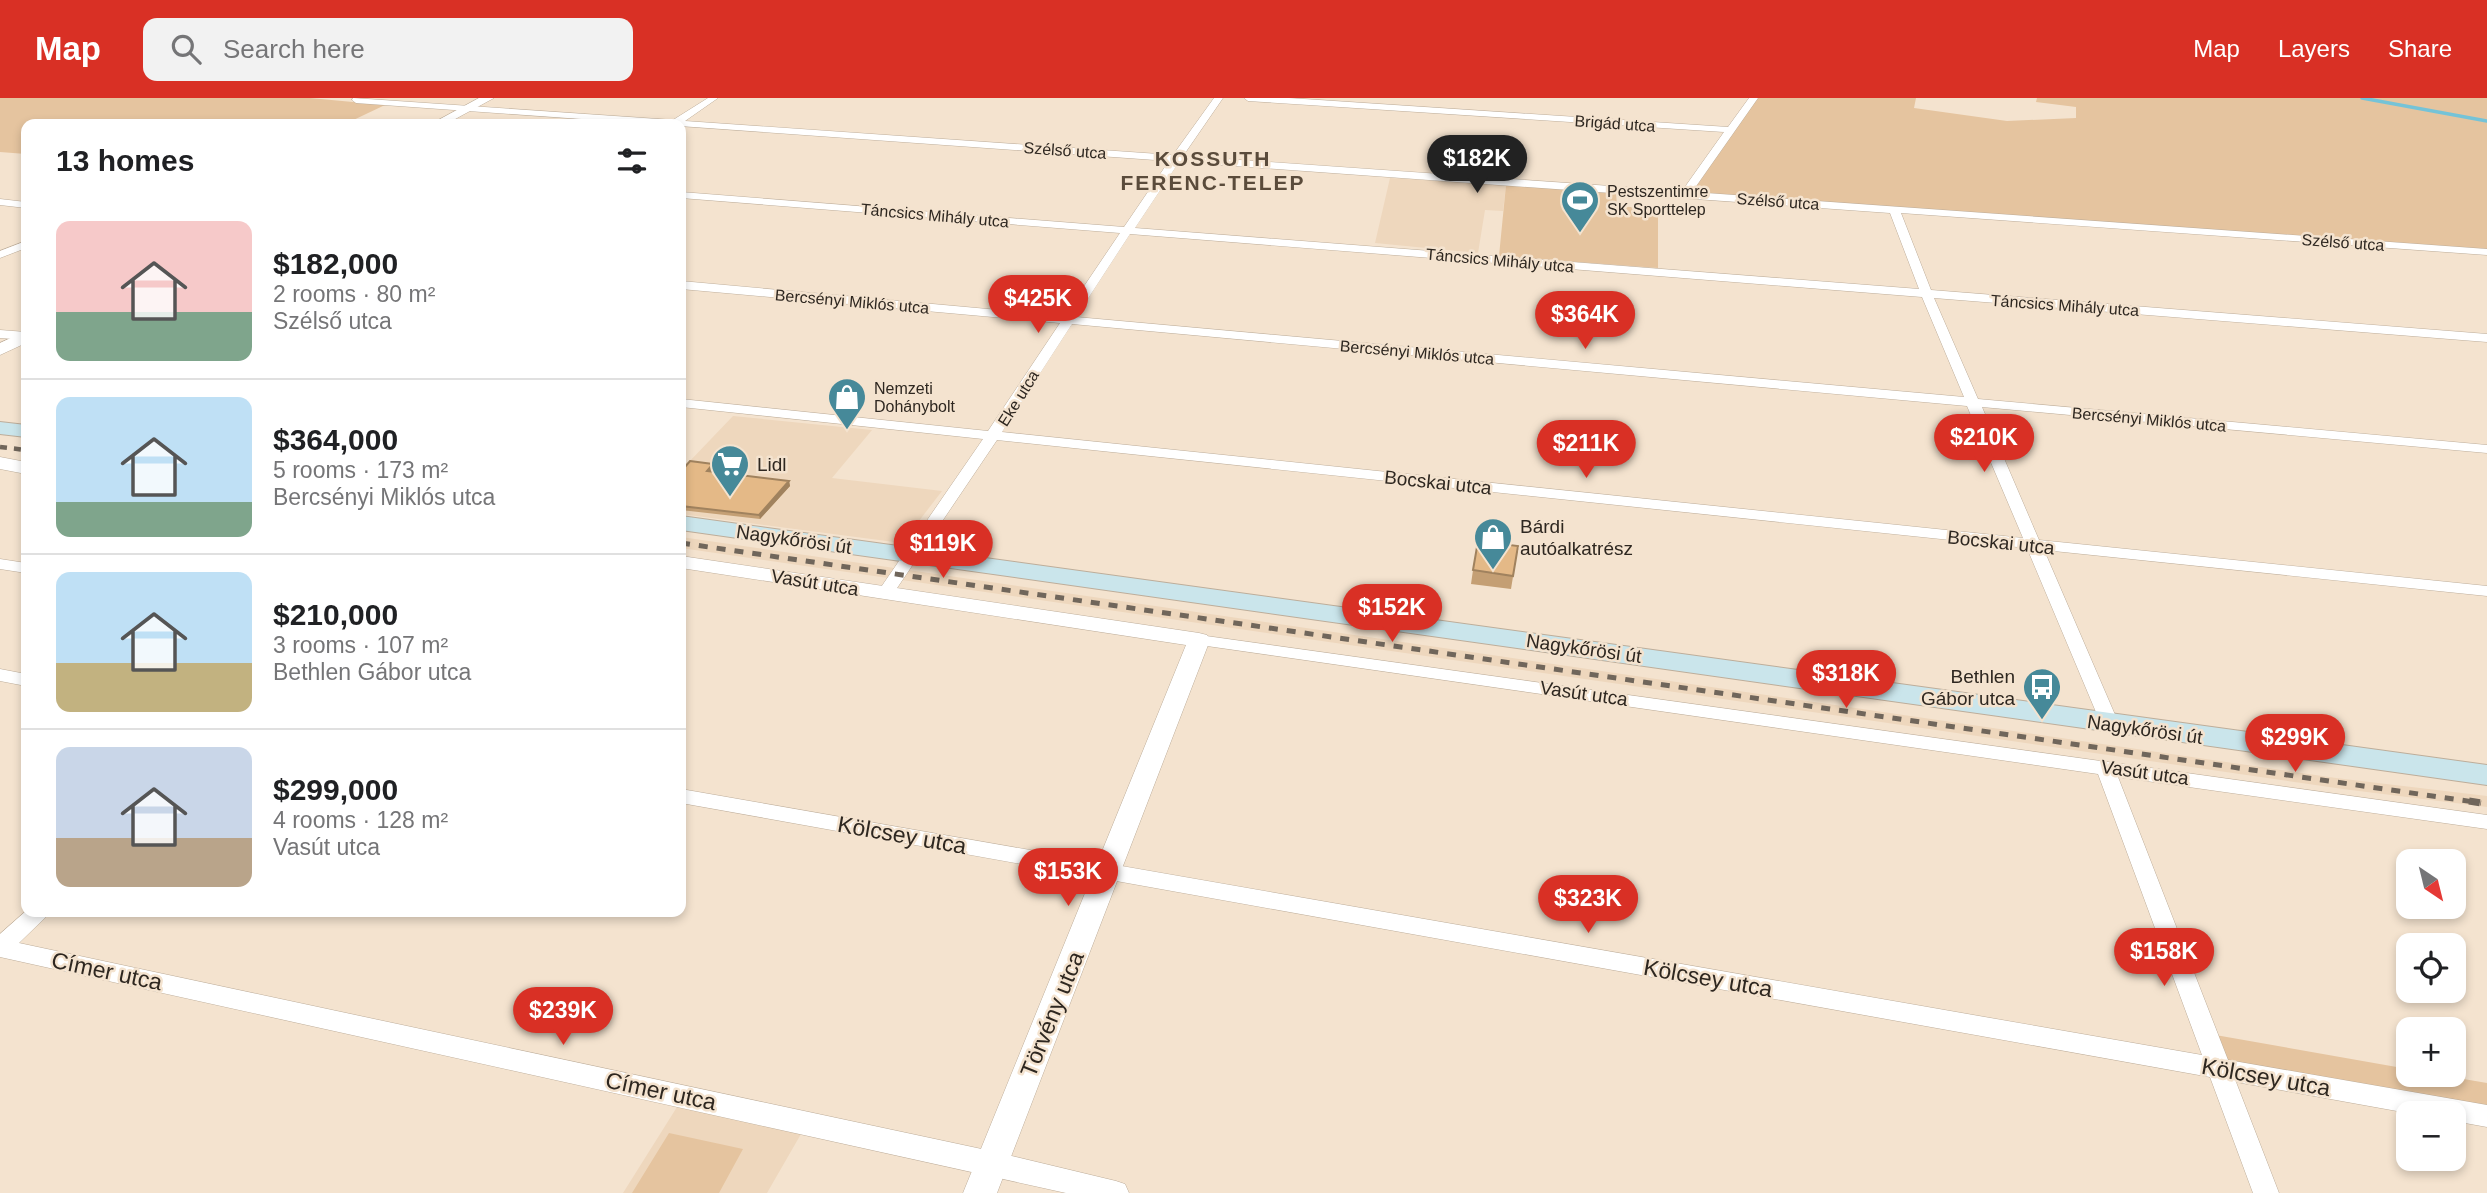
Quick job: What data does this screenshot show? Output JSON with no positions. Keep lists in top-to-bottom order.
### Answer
{
  "streets": {
    "main road": ["Nagykőrösi út"],
    "street": [
      "Brigád utca",
      "Szélső utca",
      "Táncsics Mihály utca",
      "Bercsényi Miklós utca",
      "Eke utca",
      "Bocskai utca",
      "Vasút utca",
      "Kölcsey utca",
      "Címer utca",
      "Törvény utca"
    ]
  },
  "crossings": [
    ["Szélső utca", "Eke utca"],
    ["Táncsics Mihály utca", "Eke utca"],
    ["Bercsényi Miklós utca", "Eke utca"],
    ["Eke utca", "Bocskai utca"],
    ["Eke utca", "Nagykőrösi út"],
    ["Eke utca", "Vasút utca"],
    ["Vasút utca", "Törvény utca"],
    ["Kölcsey utca", "Törvény utca"],
    ["Címer utca", "Törvény utca"]
  ],
  "districts": ["KOSSUTH FERENC-TELEP"],
  "places": {
    "sports": ["Pestszentimre SK Sporttelep"],
    "shop": ["Nemzeti Dohánybolt", "Bárdi autóalkatrész"],
    "supermarket": ["Lidl"],
    "bus stop": ["Bethlen Gábor utca"]
  },
  "north": "bottom right",
  "page": {
    "header": "Map",
    "search": "Search here",
    "nav": ["Map", "Layers", "Share"],
    "heading": "13 homes",
    "price": [
      "$182K",
      "$425K",
      "$364K",
      "$210K",
      "$211K",
      "$119K",
      "$152K",
      "$318K",
      "$299K",
      "$153K",
      "$323K",
      "$158K",
      "$239K"
    ],
    "list": [
      {
        "name": "$182,000",
        "note": "2 rooms · 80 m² · Szélső utca"
      },
      {
        "name": "$364,000",
        "note": "5 rooms · 173 m² · Bercsényi Miklós utca"
      },
      {
        "name": "$210,000",
        "note": "3 rooms · 107 m² · Bethlen Gábor utca"
      },
      {
        "name": "$299,000",
        "note": "4 rooms · 128 m² · Vasút utca"
      }
    ],
    "map_buttons": ["+", "−"]
  }
}
